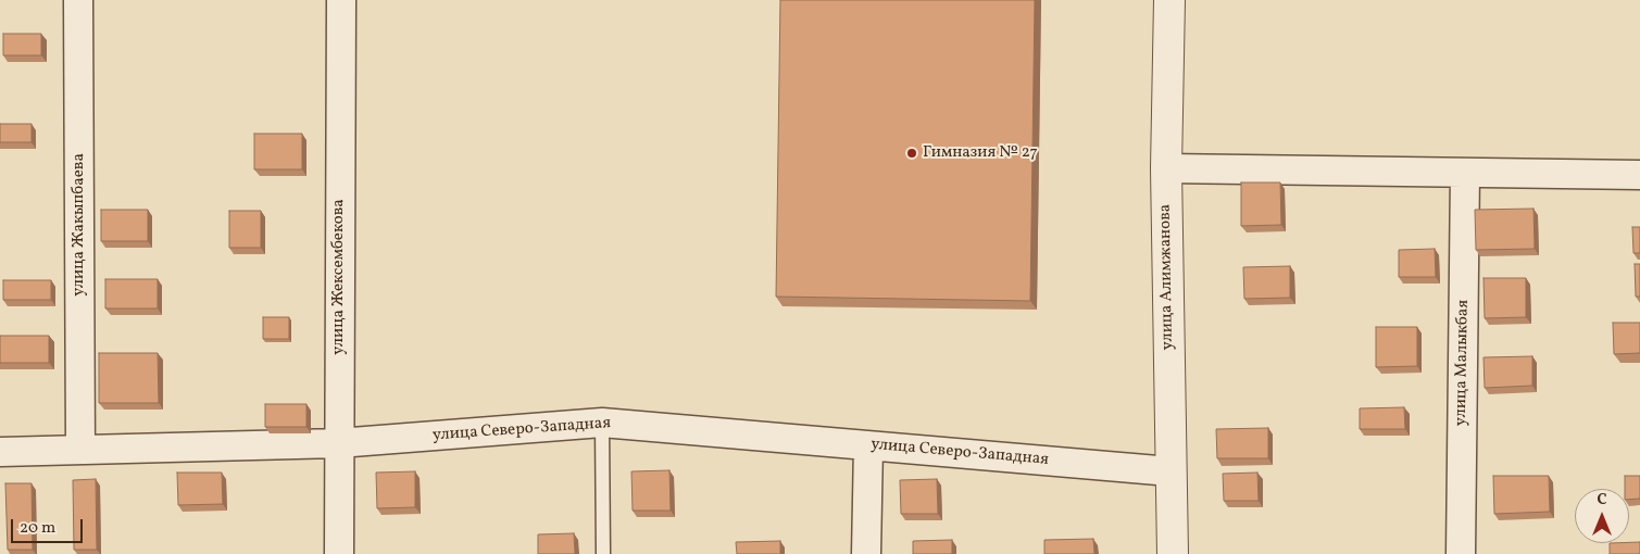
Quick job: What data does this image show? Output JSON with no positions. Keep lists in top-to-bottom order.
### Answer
{
  "streets": {
    "street": [
      "улица Жакыпбаева",
      "улица Жексембекова",
      "улица Алимжанова",
      "улица Малыкбая",
      "улица Северо-Западная"
    ]
  },
  "crossings": [
    ["улица Жакыпбаева", "улица Северо-Западная"],
    ["улица Жексембекова", "улица Северо-Западная"],
    ["улица Алимжанова", "улица Северо-Западная"]
  ],
  "places": ["Гимназия № 27"],
  "scale_bar": "20 m",
  "north": "top"
}
